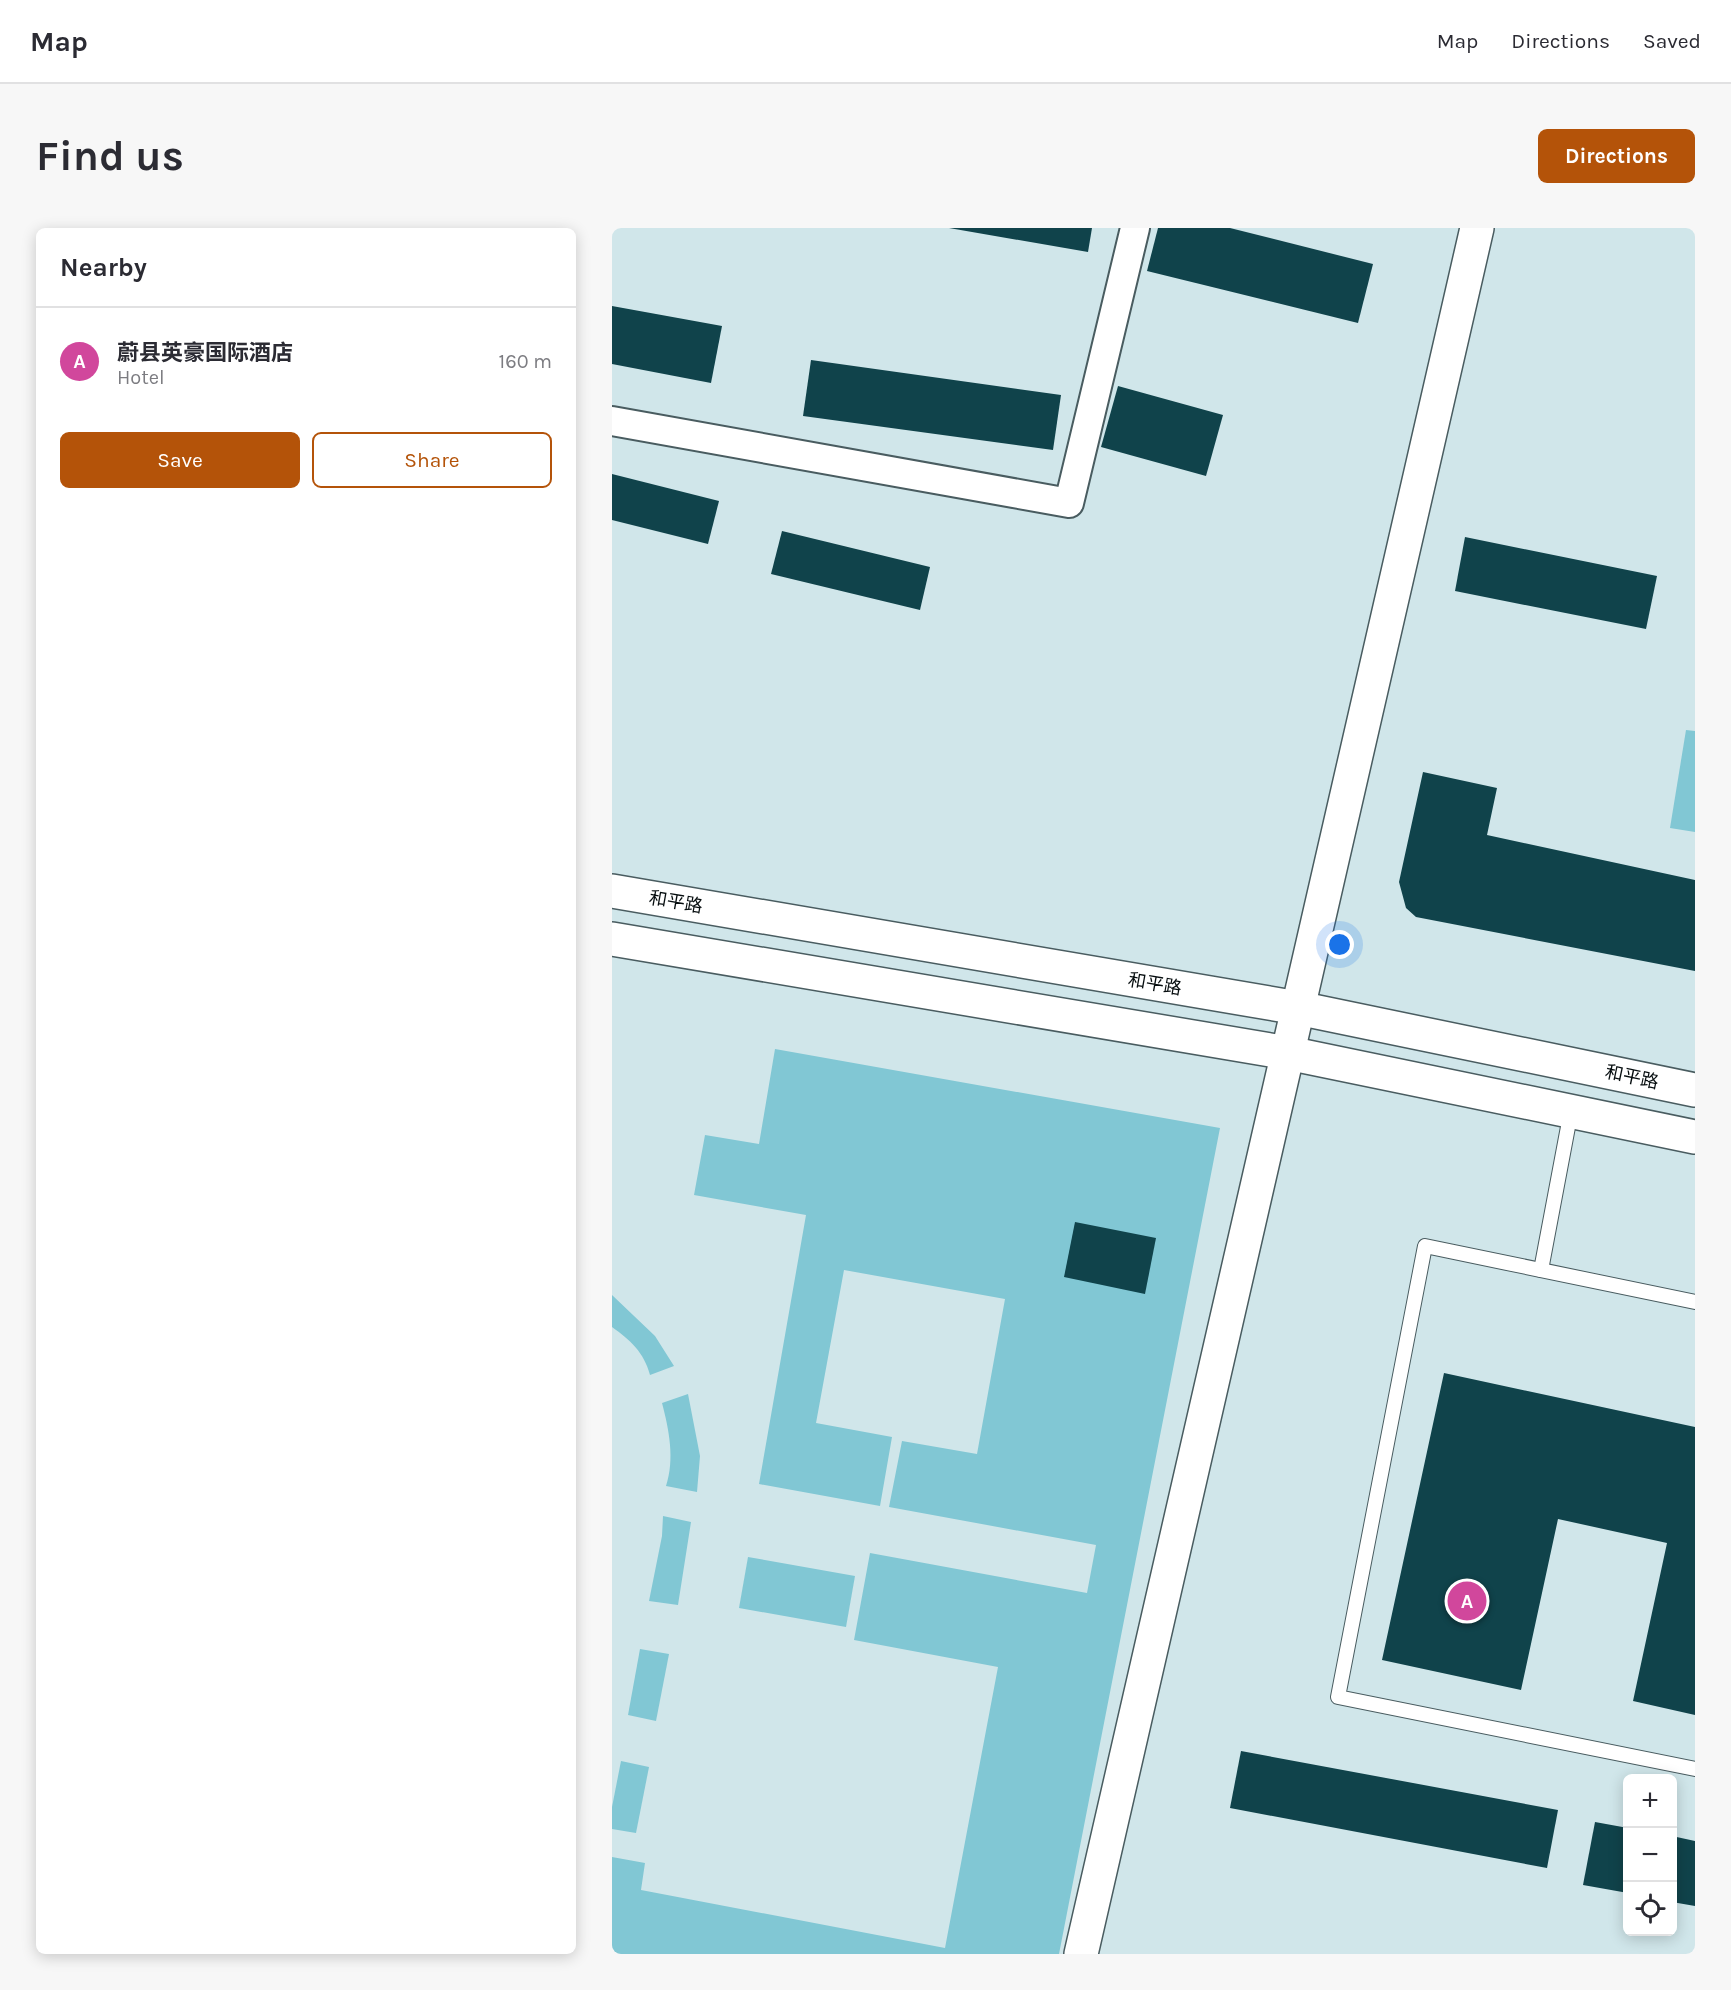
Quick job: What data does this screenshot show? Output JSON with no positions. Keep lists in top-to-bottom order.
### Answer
{
  "streets": {
    "street": ["和平路"]
  },
  "page": {
    "header": "Map",
    "nav": ["Map", "Directions", "Saved"],
    "buttons": [
      "Directions",
      ["Save", "Share"]
    ],
    "title": "Find us",
    "heading": "Nearby",
    "list": [
      {
        "mark": "A",
        "name": "蔚县英豪国际酒店",
        "note": "Hotel",
        "value": "160 m"
      }
    ],
    "pins": "A",
    "map_buttons": ["+", "−"]
  }
}
